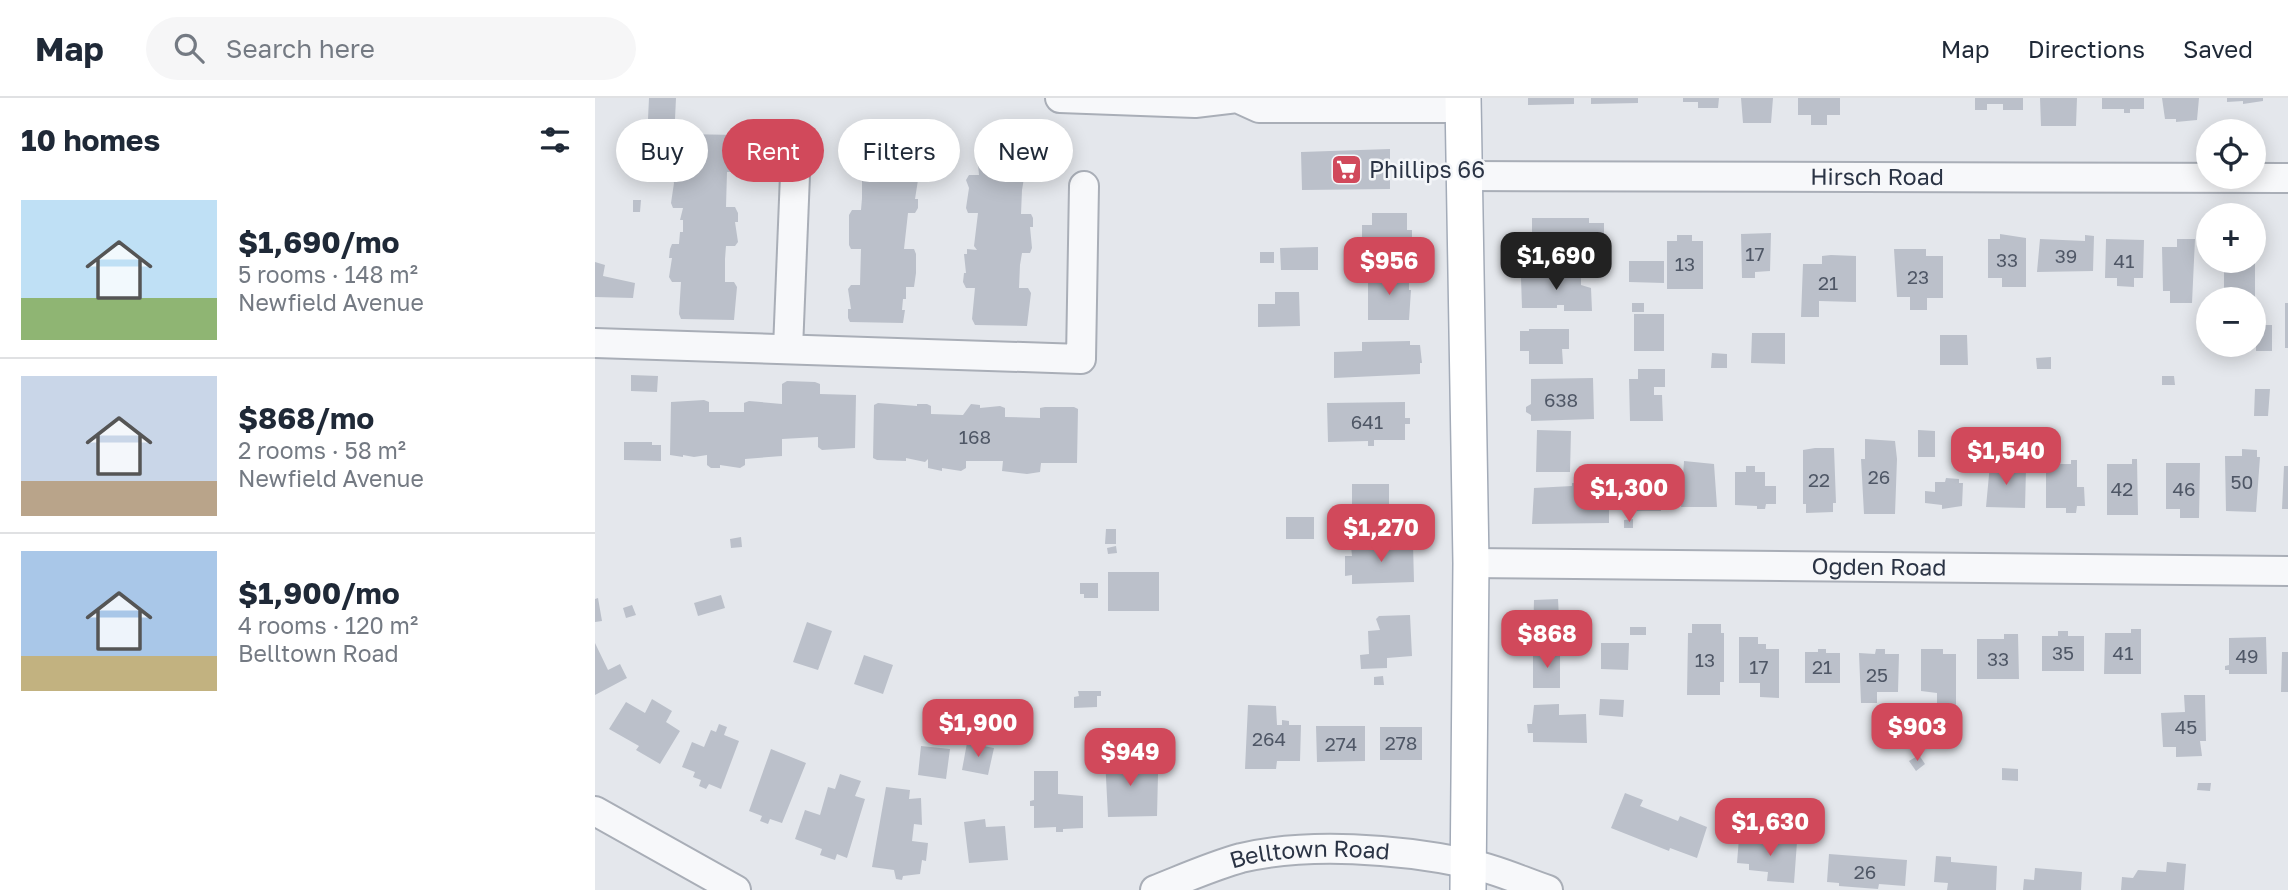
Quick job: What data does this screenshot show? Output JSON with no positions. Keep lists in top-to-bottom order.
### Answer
{
  "streets": {
    "street": ["Hirsch Road", "Ogden Road", "Belltown Road"]
  },
  "places": {
    "supermarket": ["Phillips 66"]
  },
  "house_numbers": [
    "17",
    "39",
    "33",
    "41",
    "13",
    "23",
    "21",
    "638",
    "641",
    "168",
    "26",
    "22",
    "50",
    "42",
    "46",
    "35",
    "41",
    "49",
    "33",
    "13",
    "17",
    "21",
    "25",
    "45",
    "264",
    "278",
    "274",
    "26"
  ],
  "page": {
    "header": "Map",
    "search": "Search here",
    "nav": ["Map", "Directions", "Saved"],
    "heading": "10 homes",
    "map_buttons": ["+", "−"],
    "chip": [
      "Buy",
      "Rent",
      "Filters",
      "New"
    ],
    "list": [
      {
        "name": "$1,690/mo",
        "note": "5 rooms · 148 m² · Newfield Avenue"
      },
      {
        "name": "$868/mo",
        "note": "2 rooms · 58 m² · Newfield Avenue"
      },
      {
        "name": "$1,900/mo",
        "note": "4 rooms · 120 m² · Belltown Road"
      }
    ],
    "price": [
      "$1,690",
      "$956",
      "$1,540",
      "$1,300",
      "$1,270",
      "$868",
      "$1,900",
      "$903",
      "$949",
      "$1,630"
    ]
  }
}
